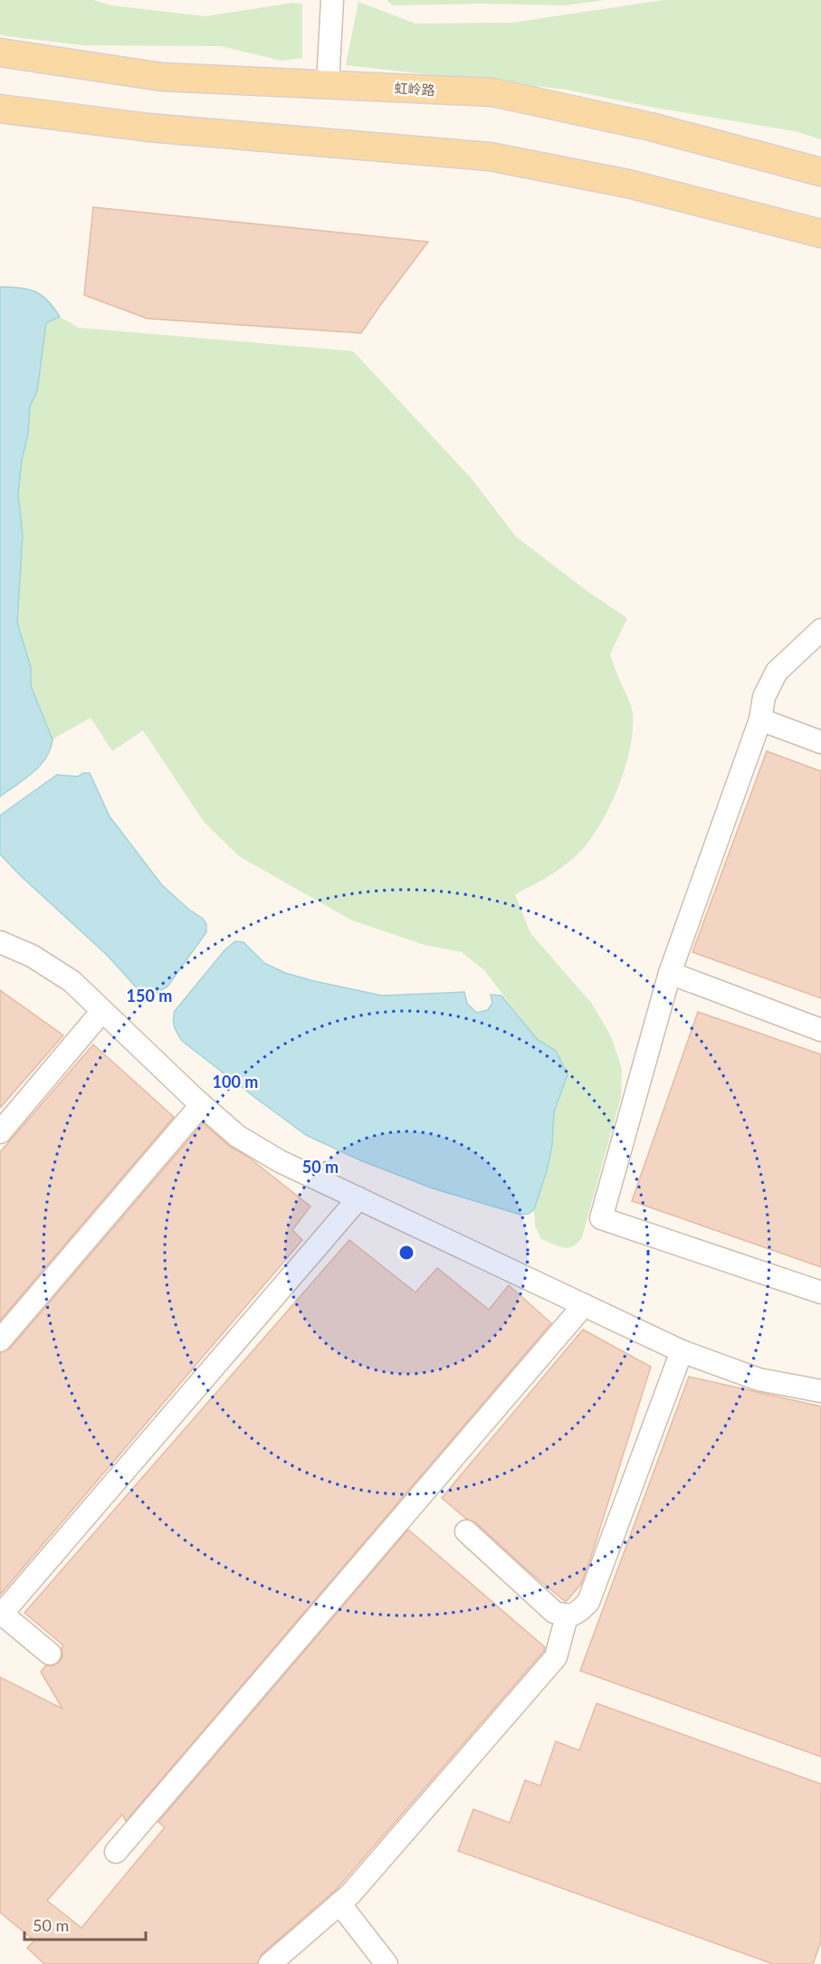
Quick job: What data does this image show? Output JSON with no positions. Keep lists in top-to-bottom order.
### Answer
{
  "streets": {
    "main road": ["虹岭路"]
  },
  "scale_bar": "50 m",
  "rings": ["150 m", "100 m", "50 m"]
}
